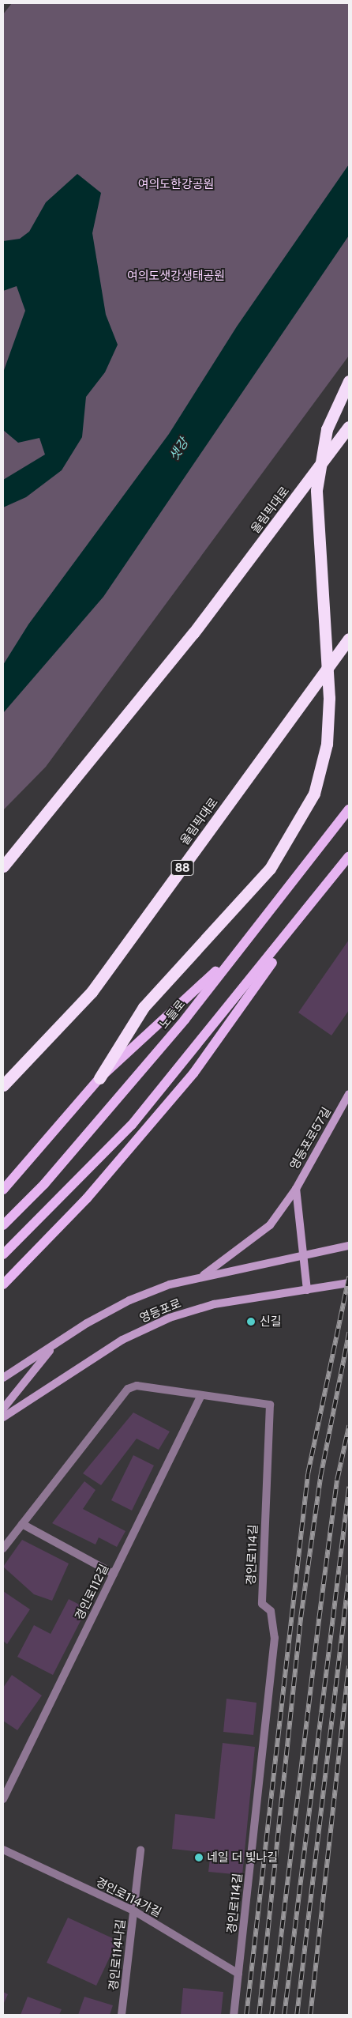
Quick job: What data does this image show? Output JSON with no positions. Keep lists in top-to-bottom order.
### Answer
{
  "streets": {
    "highway": ["올림픽대로", "88"],
    "main road": ["노들로", "영등포로57길", "영등포로"],
    "street": [
      "경인로114길",
      "경인로112길",
      "경인로114가길",
      "경인로114나길"
    ]
  },
  "crossings": [
    ["영등포로57길", "영등포로"],
    ["경인로114길", "경인로112길"],
    ["경인로114길", "경인로114가길"],
    ["경인로114가길", "경인로114나길"]
  ],
  "water": ["샛강"],
  "parks": ["여의도한강공원", "여의도샛강생태공원"],
  "places": ["신길", "네일 더 빛나길"]
}
